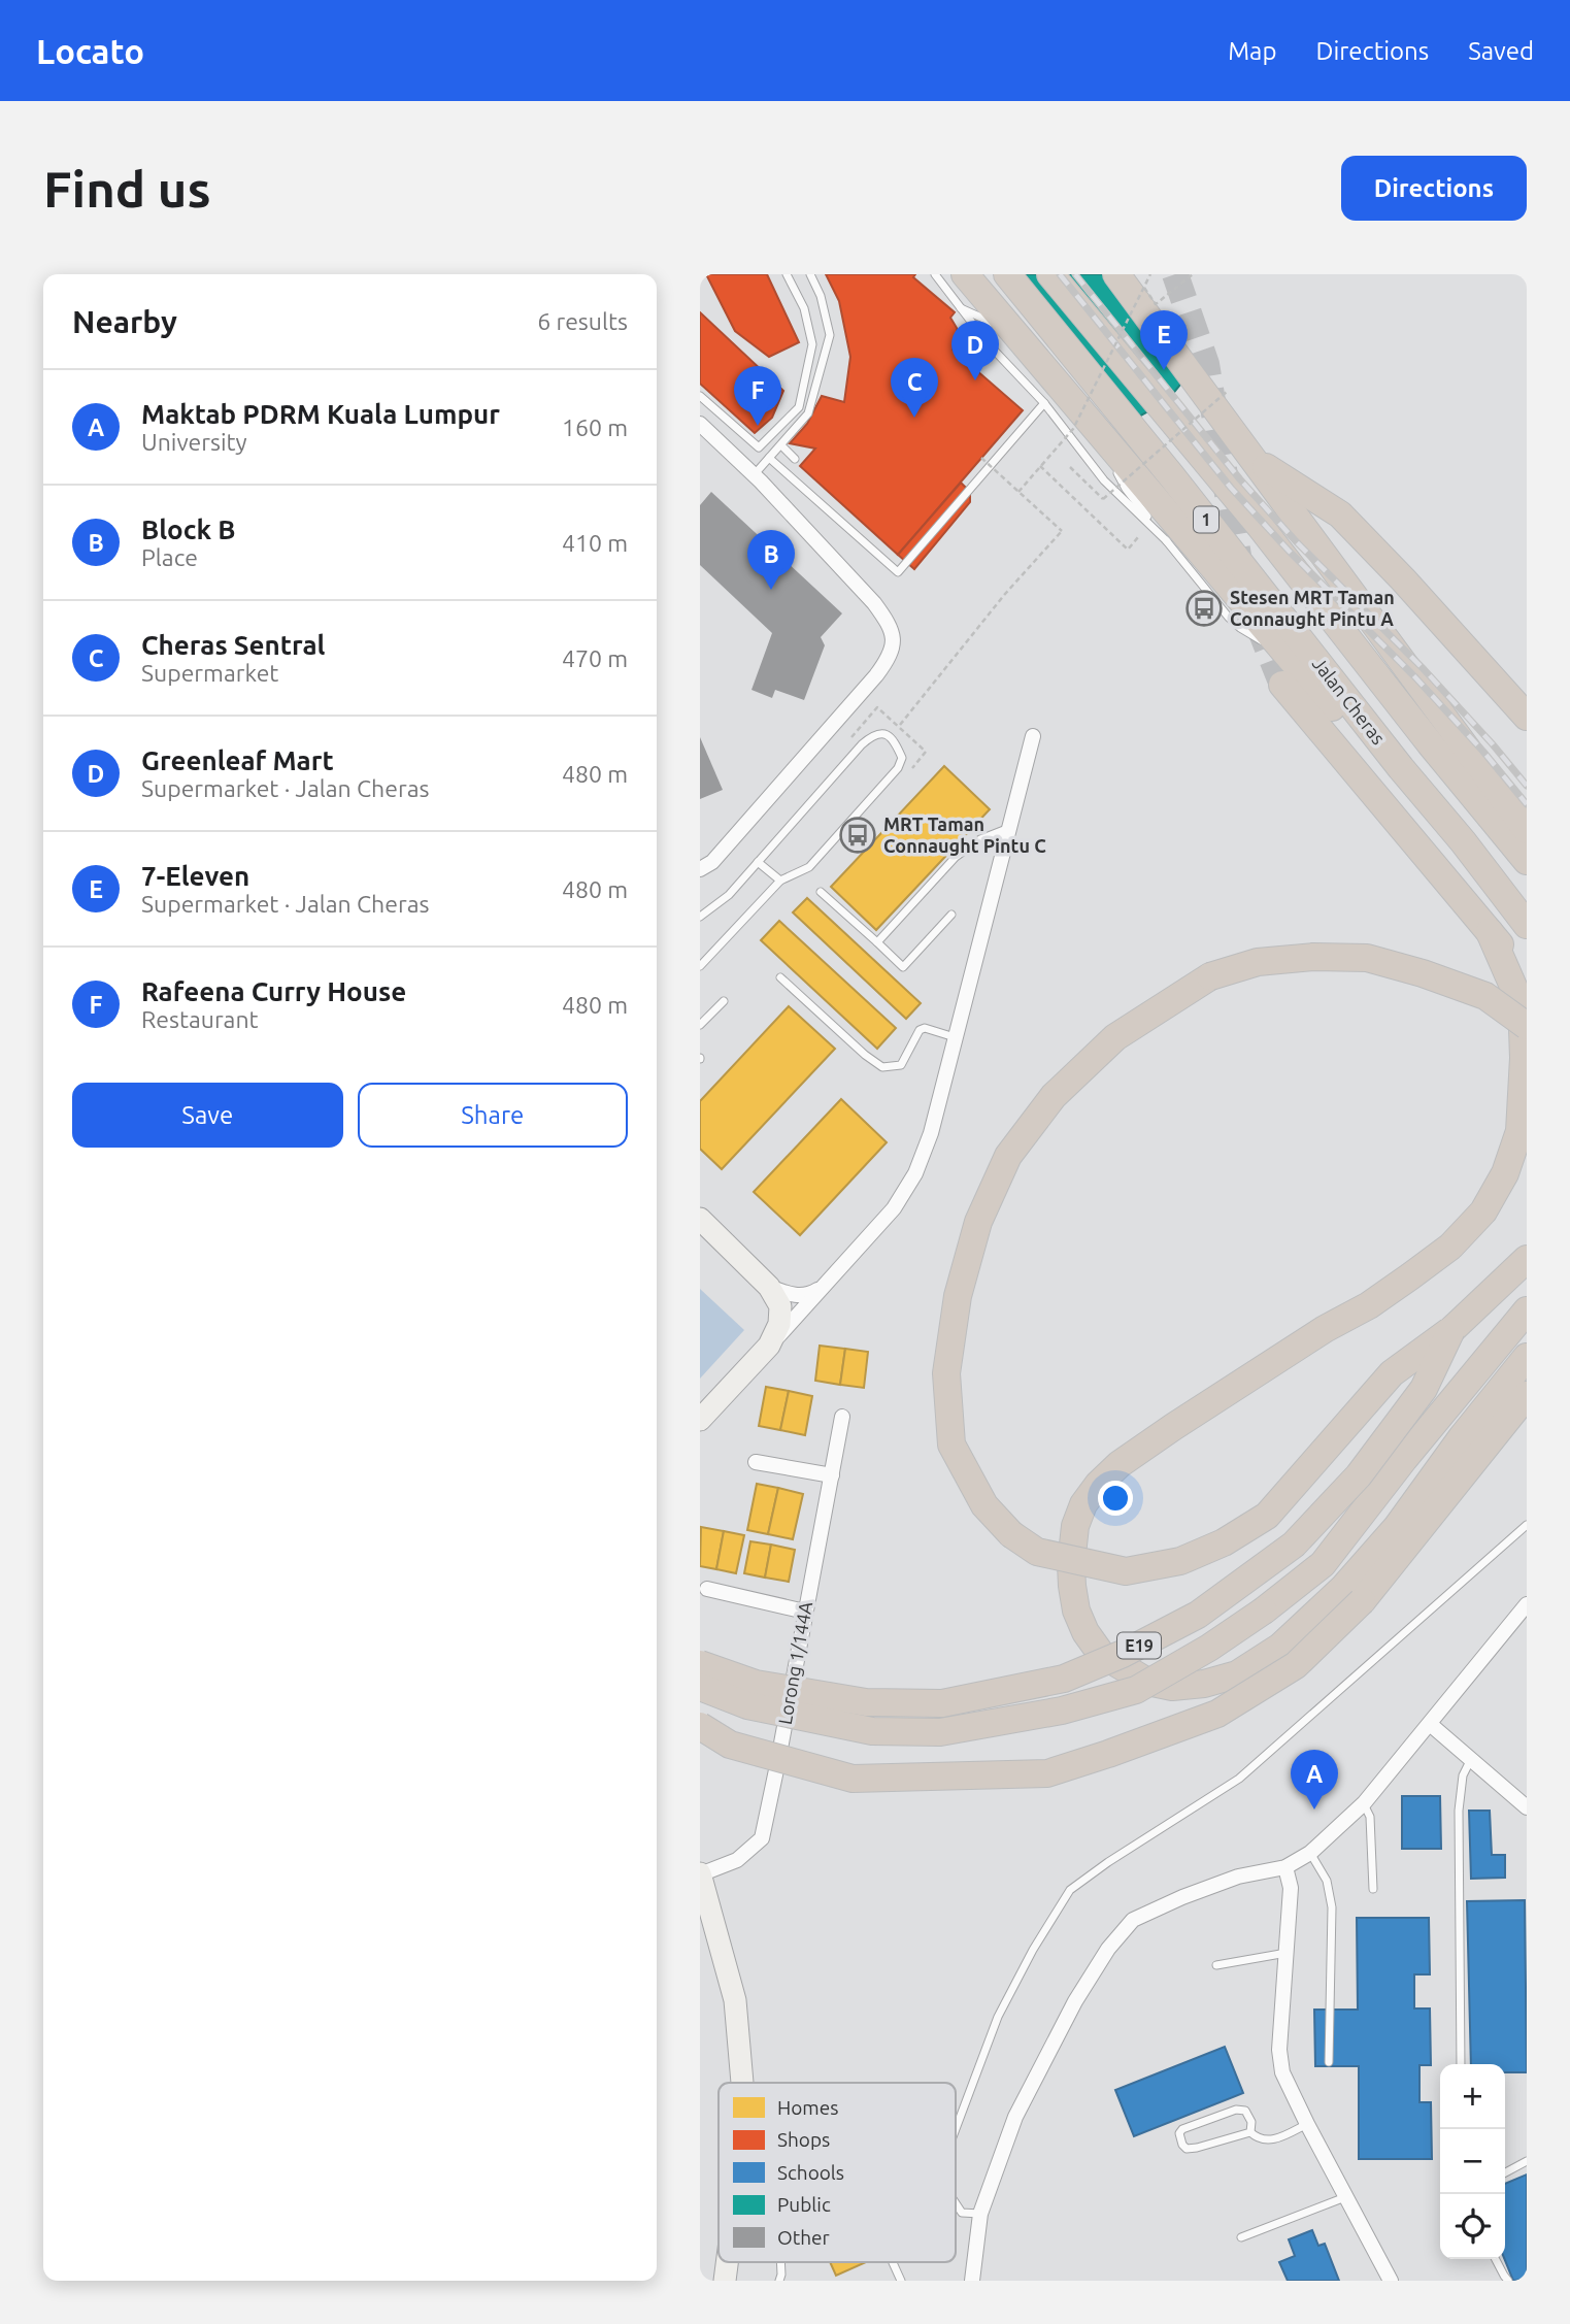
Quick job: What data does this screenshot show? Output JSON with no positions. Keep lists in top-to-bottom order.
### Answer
{
  "streets": {
    "highway": ["1", "Jalan Cheras", "E19"],
    "street": ["Lorong 1/144A"]
  },
  "places": {
    "bus stop": ["Stesen MRT Taman Connaught Pintu A", "MRT Taman Connaught Pintu C"]
  },
  "legend": [
    "Homes",
    "Shops",
    "Schools",
    "Public",
    "Other"
  ],
  "page": {
    "header": "Locato",
    "nav": ["Map", "Directions", "Saved"],
    "buttons": [
      "Directions",
      ["Save", "Share"]
    ],
    "title": "Find us",
    "heading": ["Nearby", "6 results"],
    "pins": [
      "E",
      "D",
      "C",
      "F",
      "B",
      "A"
    ],
    "list": [
      {
        "mark": "A",
        "name": "Maktab PDRM Kuala Lumpur",
        "note": "University",
        "value": "160 m"
      },
      {
        "mark": "B",
        "name": "Block B",
        "note": "Place",
        "value": "410 m"
      },
      {
        "mark": "C",
        "name": "Cheras Sentral",
        "note": "Supermarket",
        "value": "470 m"
      },
      {
        "mark": "D",
        "name": "Greenleaf Mart",
        "note": "Supermarket · Jalan Cheras",
        "value": "480 m"
      },
      {
        "mark": "E",
        "name": "7-Eleven",
        "note": "Supermarket · Jalan Cheras",
        "value": "480 m"
      },
      {
        "mark": "F",
        "name": "Rafeena Curry House",
        "note": "Restaurant",
        "value": "480 m"
      }
    ],
    "map_buttons": ["+", "−"]
  }
}
